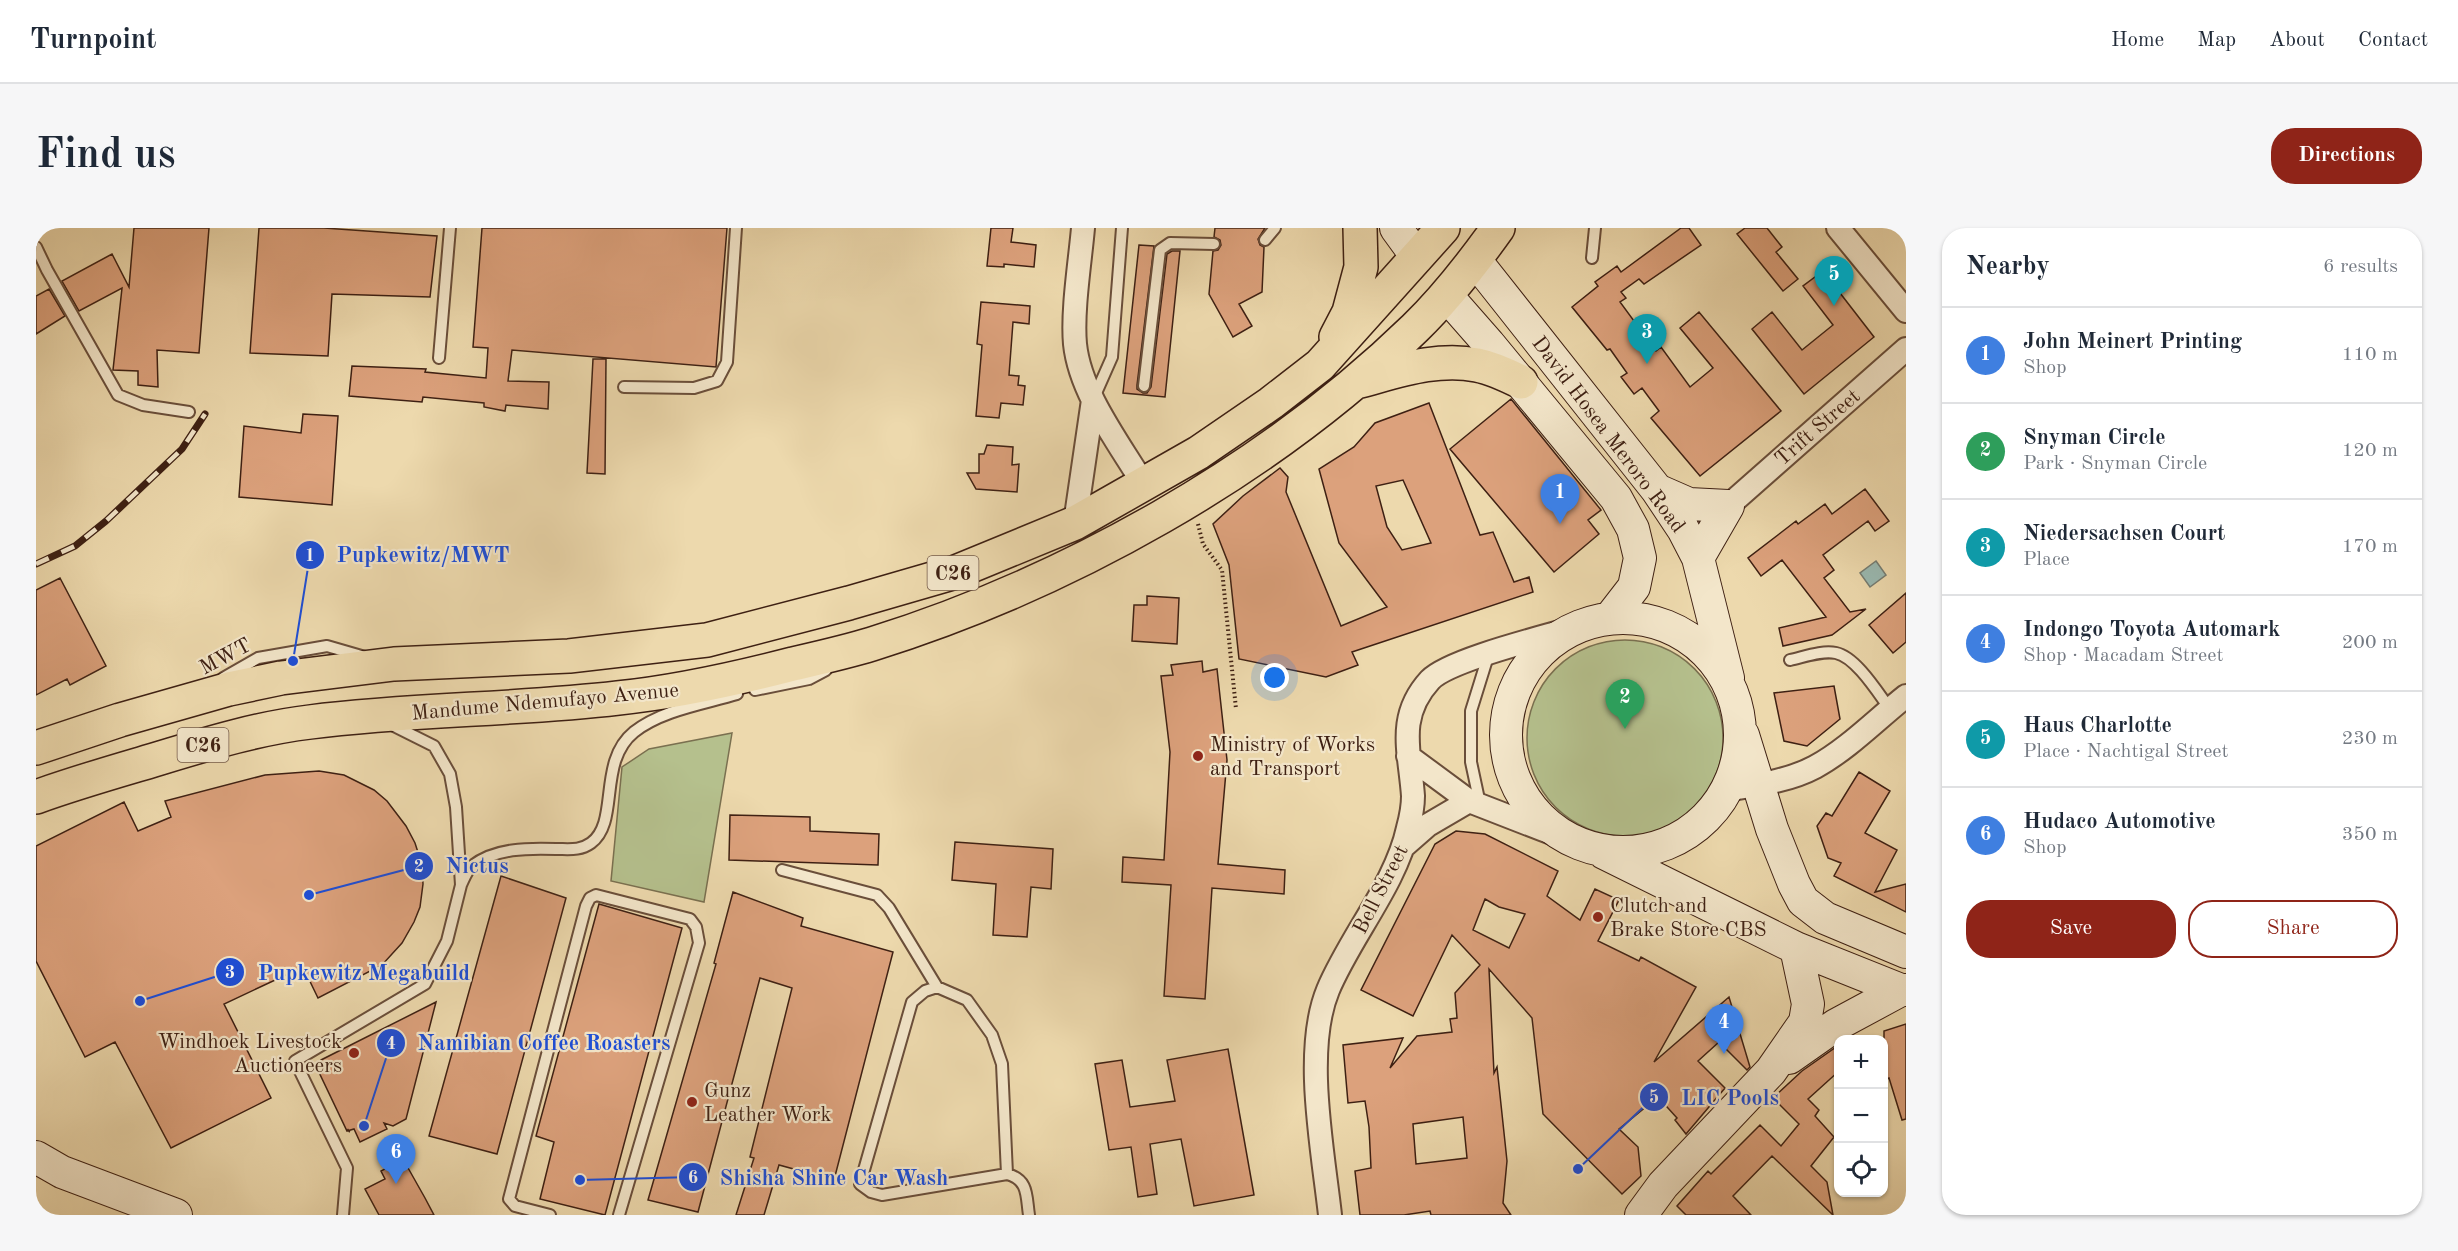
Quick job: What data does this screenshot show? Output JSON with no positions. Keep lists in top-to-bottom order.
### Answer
{
  "streets": {
    "main road": ["David Hosea Meroro Road", "C26", "Mandume Ndemufayo Avenue"],
    "street": ["Trift Street", "Bell Street"]
  },
  "crossings": [
    ["David Hosea Meroro Road", "Mandume Ndemufayo Avenue"]
  ],
  "places": [
    "Pupkewitz/MWT",
    "Ministry of Works and Transport",
    "Nictus",
    "Clutch and Brake Store CBS",
    "Pupkewitz Megabuild",
    "Windhoek Livestock Auctioneers",
    "Gunz Leather Work",
    "Namibian Coffee Roasters",
    "LIC Pools",
    "Shisha Shine Car Wash"
  ],
  "page": {
    "header": "Turnpoint",
    "nav": [
      "Home",
      "Map",
      "About",
      "Contact"
    ],
    "buttons": [
      "Directions",
      ["Save", "Share"]
    ],
    "title": "Find us",
    "heading": ["Nearby", "6 results"],
    "pins": [
      "5",
      "3",
      "1",
      "2",
      "4",
      "6"
    ],
    "list": [
      {
        "mark": "1",
        "name": "John Meinert Printing",
        "note": "Shop",
        "value": "110 m"
      },
      {
        "mark": "2",
        "name": "Snyman Circle",
        "note": "Park · Snyman Circle",
        "value": "120 m"
      },
      {
        "mark": "3",
        "name": "Niedersachsen Court",
        "note": "Place",
        "value": "170 m"
      },
      {
        "mark": "4",
        "name": "Indongo Toyota Automark",
        "note": "Shop · Macadam Street",
        "value": "200 m"
      },
      {
        "mark": "5",
        "name": "Haus Charlotte",
        "note": "Place · Nachtigal Street",
        "value": "230 m"
      },
      {
        "mark": "6",
        "name": "Hudaco Automotive",
        "note": "Shop",
        "value": "350 m"
      }
    ],
    "map_buttons": ["+", "−"]
  }
}
